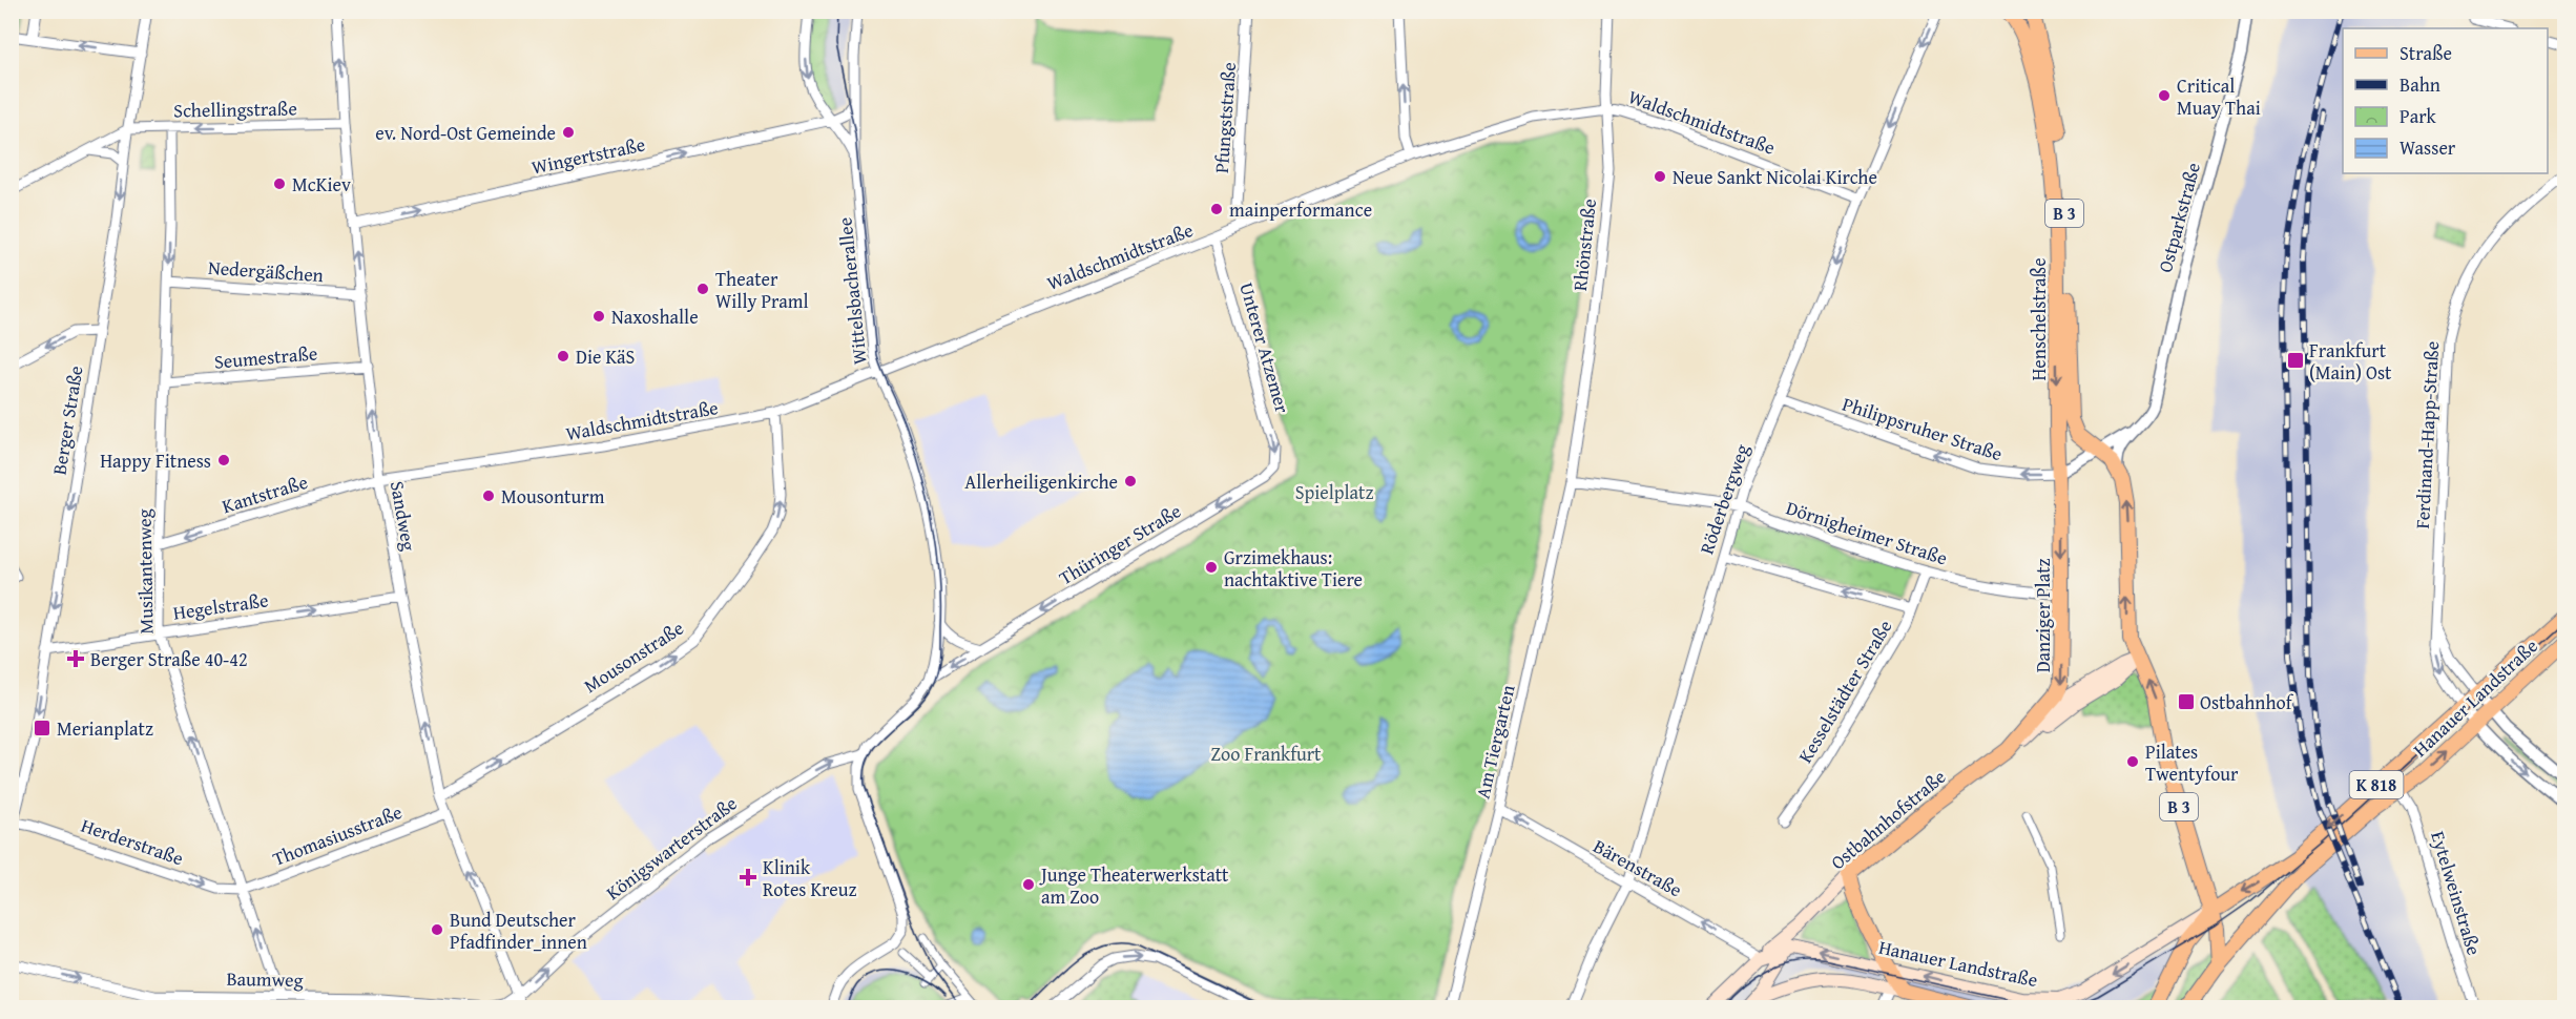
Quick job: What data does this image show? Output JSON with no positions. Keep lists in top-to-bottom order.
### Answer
{
  "streets": {
    "main road": [
      "B 3",
      "Henschelstraße",
      "Danziger Platz",
      "Hanauer Landstraße",
      "K 818",
      "Ostbahnhofstraße"
    ],
    "street": [
      "Schellingstraße",
      "Pfungststraße",
      "Waldschmidtstraße",
      "Wingertstraße",
      "Ostparkstraße",
      "Rhönstraße",
      "Nedergäßchen",
      "Wittelsbacherallee",
      "Unterer Atzemer",
      "Seumestraße",
      "Berger Straße",
      "Philippsruher Straße",
      "Ferdinand-Happ-Straße",
      "Kantstraße",
      "Röderbergweg",
      "Sandweg",
      "Dörnigheimer Straße",
      "Thüringer Straße",
      "Musikantenweg",
      "Hegelstraße",
      "Mousonstraße",
      "Kesselstädter Straße",
      "Am Tiergarten",
      "Thomasiusstraße",
      "Herderstraße",
      "Königswarterstraße",
      "Bärenstraße",
      "Eytelweinstraße",
      "Baumweg"
    ]
  },
  "crossings": [
    ["Schellingstraße", "Berger Straße"],
    ["Schellingstraße", "Sandweg"],
    ["Schellingstraße", "Musikantenweg"],
    ["Pfungststraße", "Waldschmidtstraße"],
    ["Waldschmidtstraße", "Rhönstraße"],
    ["Waldschmidtstraße", "Wittelsbacherallee"],
    ["Waldschmidtstraße", "Unterer Atzemer"],
    ["Waldschmidtstraße", "Kantstraße"],
    ["Waldschmidtstraße", "Röderbergweg"],
    ["Waldschmidtstraße", "Sandweg"],
    ["Waldschmidtstraße", "Mousonstraße"],
    ["Wingertstraße", "Wittelsbacherallee"],
    ["Wingertstraße", "Sandweg"],
    ["B 3", "Ostparkstraße"],
    ["B 3", "Henschelstraße"],
    ["B 3", "Danziger Platz"],
    ["B 3", "Hanauer Landstraße"],
    ["B 3", "Ostbahnhofstraße"],
    ["Ostparkstraße", "Henschelstraße"],
    ["Rhönstraße", "Dörnigheimer Straße"],
    ["Rhönstraße", "Am Tiergarten"],
    ["Nedergäßchen", "Sandweg"],
    ["Nedergäßchen", "Musikantenweg"],
    ["Wittelsbacherallee", "Thüringer Straße"],
    ["Henschelstraße", "Philippsruher Straße"],
    ["Henschelstraße", "Danziger Platz"],
    ["Unterer Atzemer", "Thüringer Straße"],
    ["Seumestraße", "Sandweg"],
    ["Seumestraße", "Musikantenweg"],
    ["Berger Straße", "Hegelstraße"],
    ["Berger Straße", "Herderstraße"],
    ["Philippsruher Straße", "Röderbergweg"],
    ["Philippsruher Straße", "Danziger Platz"],
    ["Ferdinand-Happ-Straße", "Hanauer Landstraße"],
    ["Kantstraße", "Sandweg"],
    ["Kantstraße", "Musikantenweg"],
    ["Röderbergweg", "Dörnigheimer Straße"],
    ["Röderbergweg", "Bärenstraße"],
    ["Sandweg", "Hegelstraße"],
    ["Sandweg", "Mousonstraße"],
    ["Sandweg", "Thomasiusstraße"],
    ["Sandweg", "Königswarterstraße"],
    ["Sandweg", "Baumweg"],
    ["Dörnigheimer Straße", "Danziger Platz"],
    ["Dörnigheimer Straße", "Kesselstädter Straße"],
    ["Dörnigheimer Straße", "Am Tiergarten"],
    ["Thüringer Straße", "Königswarterstraße"],
    ["Musikantenweg", "Hegelstraße"],
    ["Musikantenweg", "Thomasiusstraße"],
    ["Musikantenweg", "Herderstraße"],
    ["Musikantenweg", "Baumweg"],
    ["Danziger Platz", "Ostbahnhofstraße"],
    ["Hanauer Landstraße", "Ostbahnhofstraße"],
    ["Hanauer Landstraße", "Bärenstraße"],
    ["Hanauer Landstraße", "Eytelweinstraße"],
    ["Am Tiergarten", "Bärenstraße"],
    ["Ostbahnhofstraße", "Bärenstraße"],
    ["Thomasiusstraße", "Herderstraße"],
    ["Königswarterstraße", "Baumweg"]
  ],
  "one_way": [
    "Schellingstraße",
    "Wingertstraße",
    "Unterer Atzemer",
    "Berger Straße",
    "Philippsruher Straße",
    "Kantstraße",
    "Röderbergweg",
    "Sandweg",
    "Thüringer Straße",
    "Hegelstraße",
    "Mousonstraße",
    "Herderstraße",
    "Königswarterstraße",
    "Bärenstraße",
    "Baumweg"
  ],
  "parks": ["Spielplatz", "Zoo Frankfurt"],
  "places": {
    "other": [
      "Critical Muay Thai",
      "ev. Nord-Ost Gemeinde",
      "Neue Sankt Nicolai Kirche",
      "McKiev",
      "mainperformance",
      "Theater Willy Praml",
      "Naxoshalle",
      "Die KäS",
      "Happy Fitness",
      "Allerheiligenkirche",
      "Mousonturm",
      "Grzimekhaus: nachtaktive Tiere",
      "Pilates Twentyfour",
      "Junge Theaterwerkstatt am Zoo",
      "Bund Deutscher Pfadfinder_innen"
    ],
    "transit": ["Frankfurt (Main) Ost", "Ostbahnhof", "Merianplatz"],
    "health": ["Berger Straße 40-42", "Klinik Rotes Kreuz"]
  },
  "legend": [
    "Straße",
    "Bahn",
    "Park",
    "Wasser"
  ]
}
